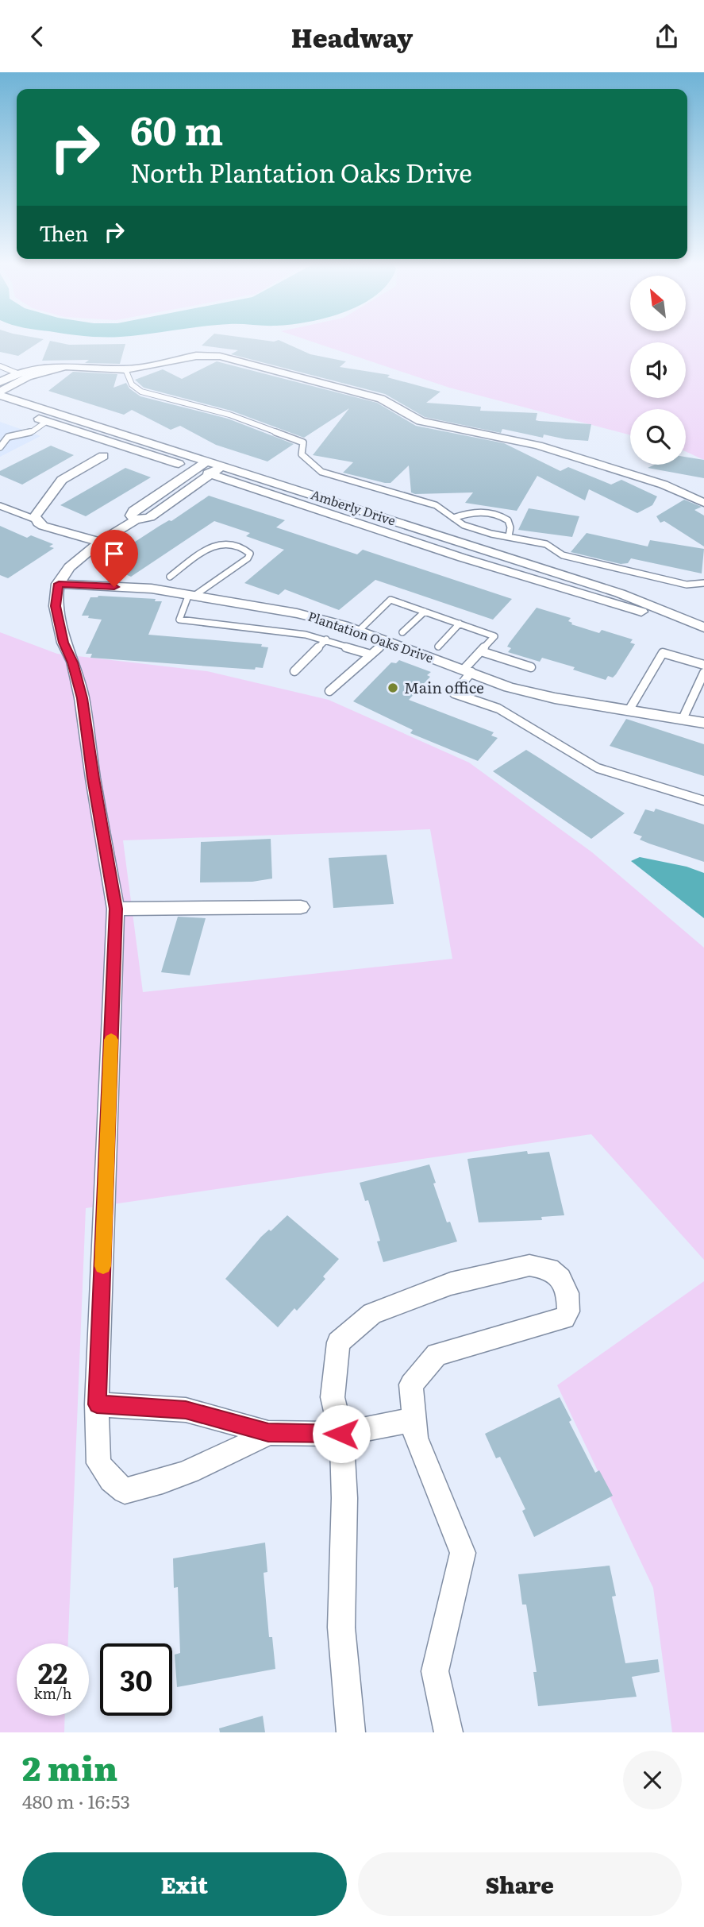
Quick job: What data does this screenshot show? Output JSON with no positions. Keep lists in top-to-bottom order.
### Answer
{
  "streets": {
    "street": ["Amberly Drive", "Plantation Oaks Drive"]
  },
  "places": ["Main office"],
  "north": "top left",
  "page": {
    "header": "Headway",
    "turn": ["60 m", "North Plantation Oaks Drive"],
    "then": "Then",
    "speed": "22 km/h",
    "limit": "30",
    "heading": ["2 min", "480 m · 16:53"],
    "buttons": ["Exit", "Share"]
  }
}
